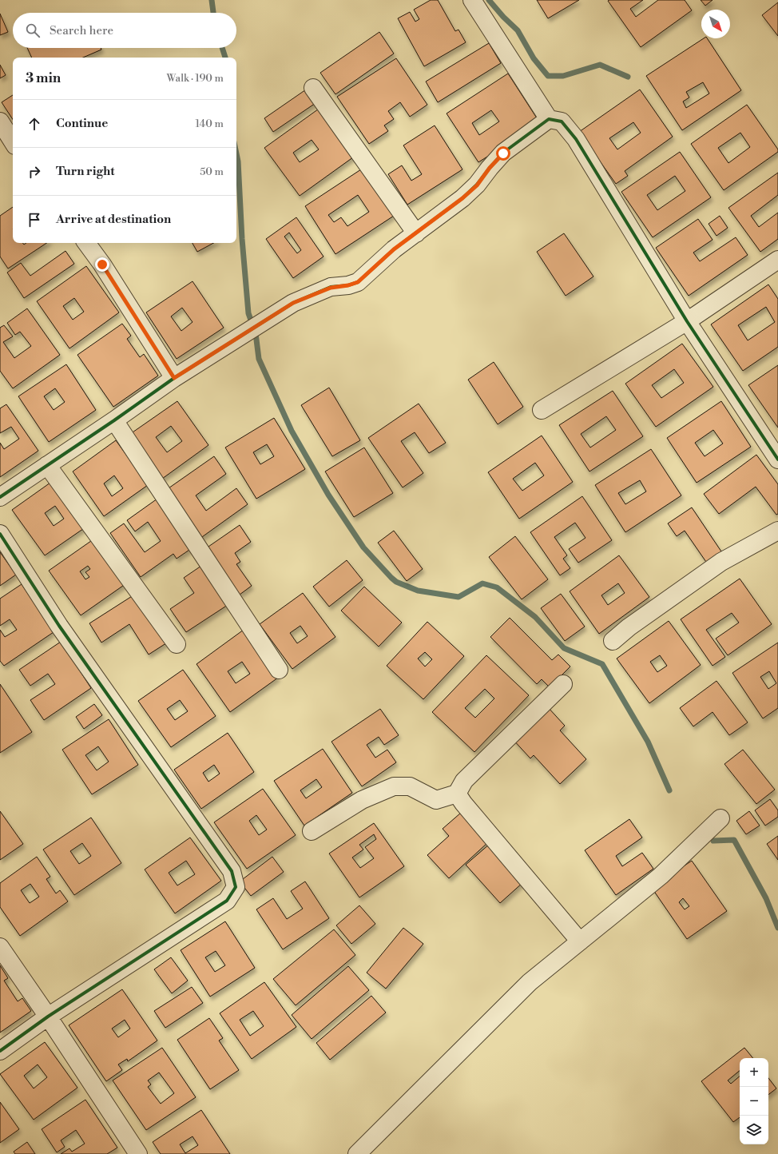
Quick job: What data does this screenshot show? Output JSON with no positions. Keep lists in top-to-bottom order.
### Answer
{
  "north": "bottom right",
  "page": {
    "search": "Search here",
    "heading": ["3 min", "Walk · 190 m"],
    "list": [
      ["Continue", "140 m"],
      ["Turn right", "50 m"],
      "Arrive at destination"
    ],
    "map_buttons": ["+", "−"]
  }
}
